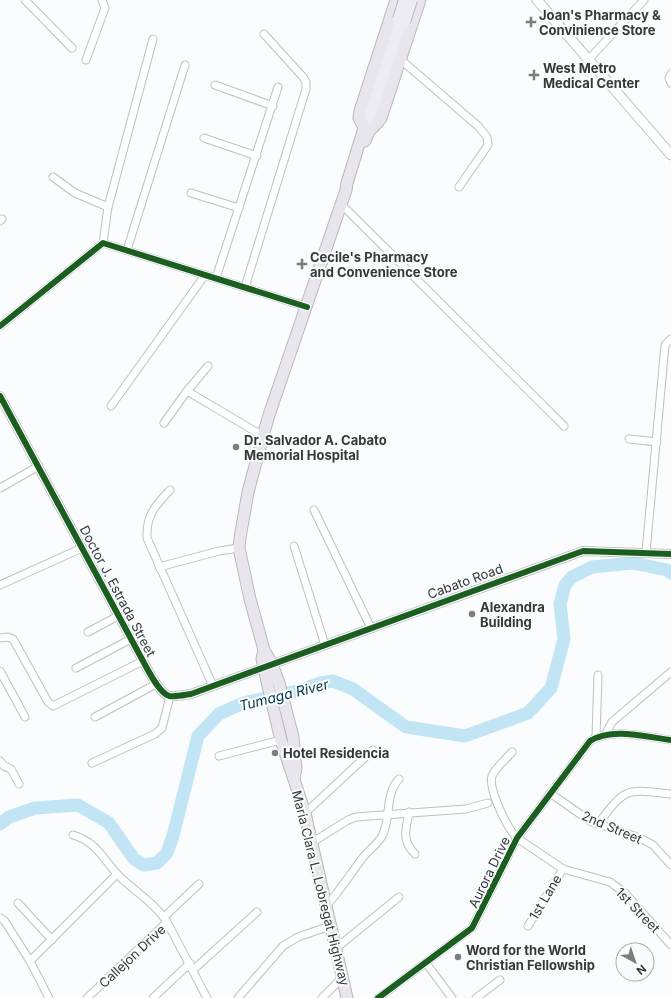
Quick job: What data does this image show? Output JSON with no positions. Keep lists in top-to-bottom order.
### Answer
{
  "streets": {
    "highway": ["Maria Clara L. Lobregat Highway"],
    "street": [
      "Cabato Road",
      "Doctor J. Estrada Street",
      "2nd Street",
      "Aurora Drive",
      "1st Lane",
      "1st Street",
      "Callejon Drive"
    ]
  },
  "crossings": [
    ["Cabato Road", "Maria Clara L. Lobregat Highway"],
    ["2nd Street", "Aurora Drive"],
    ["Aurora Drive", "1st Street"],
    ["1st Lane", "1st Street"]
  ],
  "water": ["Tumaga River"],
  "places": {
    "health": ["Joan's Pharmacy & Convinience Store", "West Metro Medical Center", "Cecile's Pharmacy and Convenience Store"],
    "other": [
      "Dr. Salvador A. Cabato Memorial Hospital",
      "Alexandra Building",
      "Hotel Residencia",
      "Word for the World Christian Fellowship"
    ]
  },
  "north": "bottom right"
}
